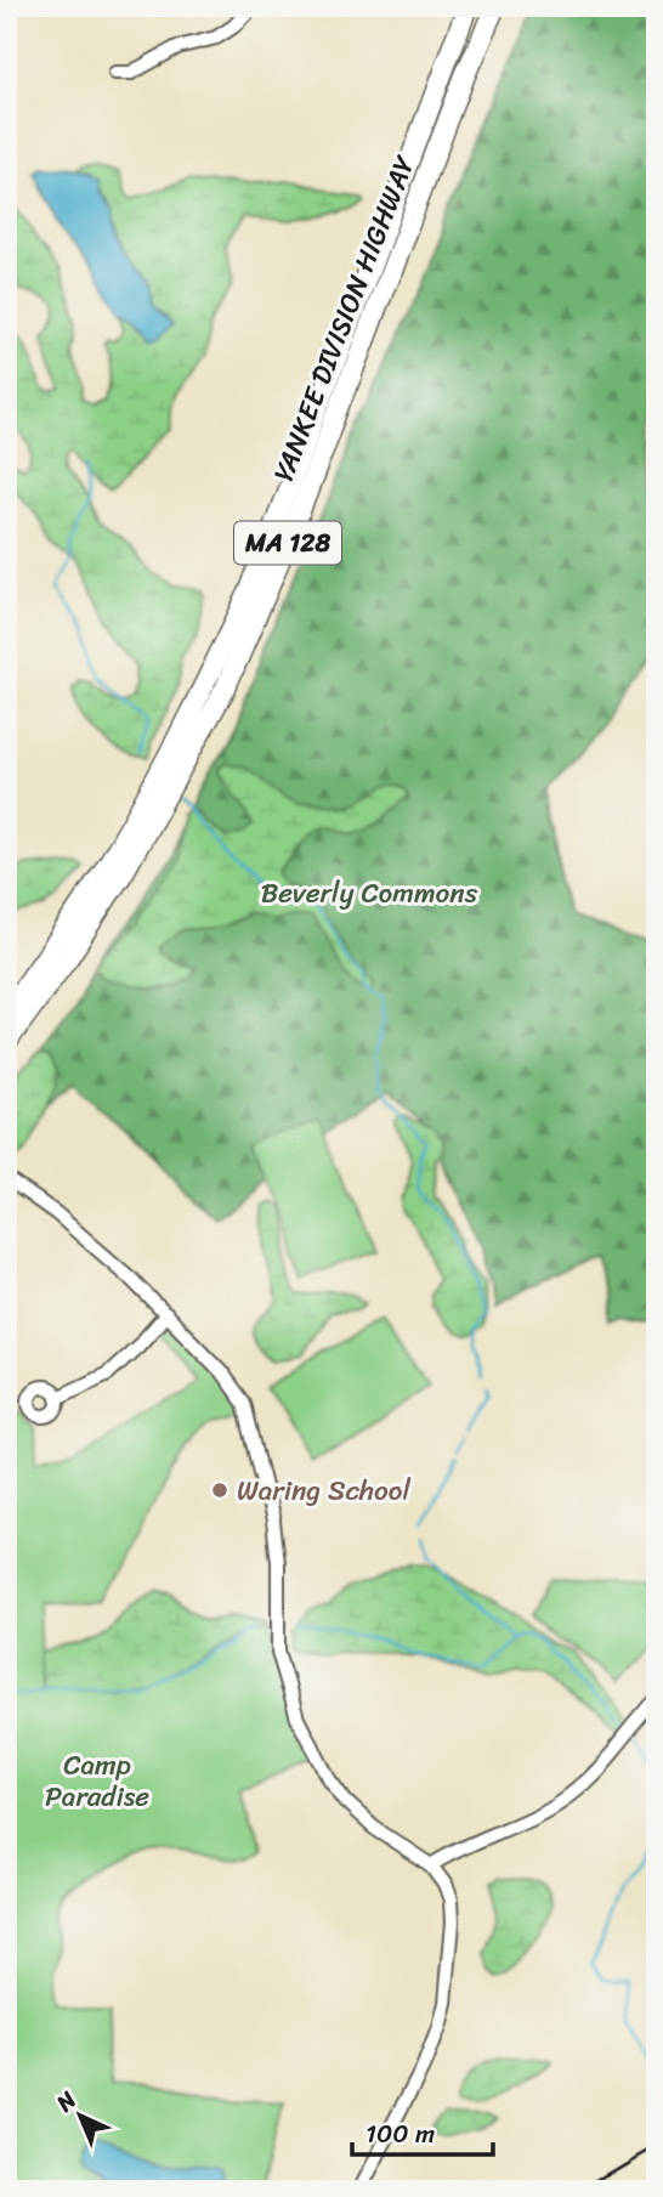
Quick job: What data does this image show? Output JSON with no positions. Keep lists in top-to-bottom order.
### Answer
{
  "streets": {
    "highway": ["YANKEE DIVISION HIGHWAY", "MA 128"]
  },
  "parks": ["Beverly Commons", "Camp Paradise"],
  "places": ["Waring School"],
  "scale_bar": "100 m",
  "north": "top left"
}
